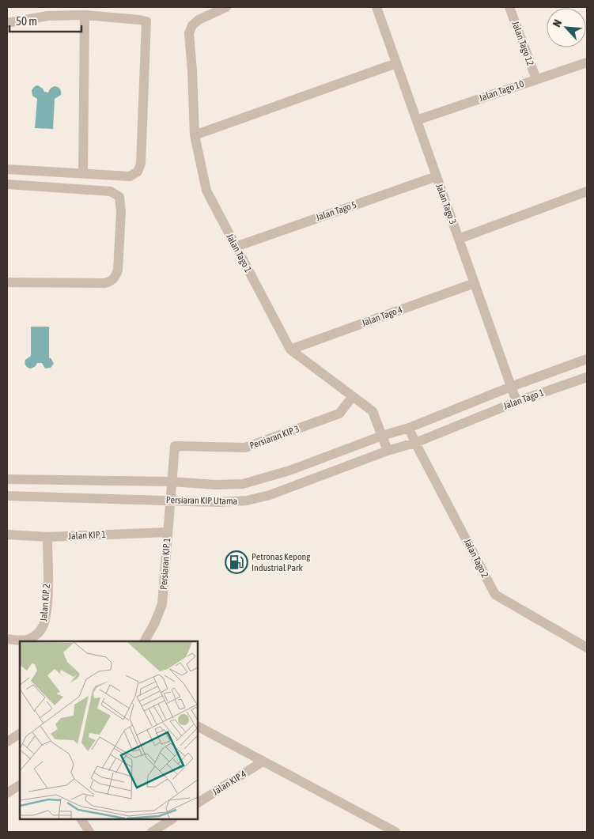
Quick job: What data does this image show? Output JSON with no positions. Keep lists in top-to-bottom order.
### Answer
{
  "streets": {
    "street": [
      "Jalan Tago 12",
      "Jalan Tago 10",
      "Jalan Tago 3",
      "Jalan Tago 5",
      "Jalan Tago 1",
      "Jalan Tago 4",
      "Persiaran KIP 3",
      "Persiaran KIP Utama",
      "Jalan KIP 1",
      "Jalan Tago 2",
      "Persiaran KIP 1",
      "Jalan KIP 2",
      "Jalan KIP 4"
    ]
  },
  "crossings": [
    ["Jalan Tago 12", "Jalan Tago 10"],
    ["Jalan Tago 10", "Jalan Tago 3"],
    ["Jalan Tago 3", "Jalan Tago 5"],
    ["Jalan Tago 3", "Jalan Tago 1"],
    ["Jalan Tago 3", "Jalan Tago 4"],
    ["Jalan Tago 5", "Jalan Tago 1"],
    ["Jalan Tago 1", "Jalan Tago 4"],
    ["Jalan Tago 1", "Persiaran KIP 3"],
    ["Jalan Tago 1", "Persiaran KIP Utama"],
    ["Jalan Tago 1", "Jalan Tago 2"],
    ["Persiaran KIP 3", "Persiaran KIP Utama"],
    ["Persiaran KIP 3", "Persiaran KIP 1"],
    ["Persiaran KIP Utama", "Persiaran KIP 1"],
    ["Jalan KIP 1", "Persiaran KIP 1"],
    ["Jalan KIP 1", "Jalan KIP 2"]
  ],
  "places": {
    "fuel station": ["Petronas Kepong Industrial Park"]
  },
  "scale_bar": "50 m",
  "north": "top left"
}
